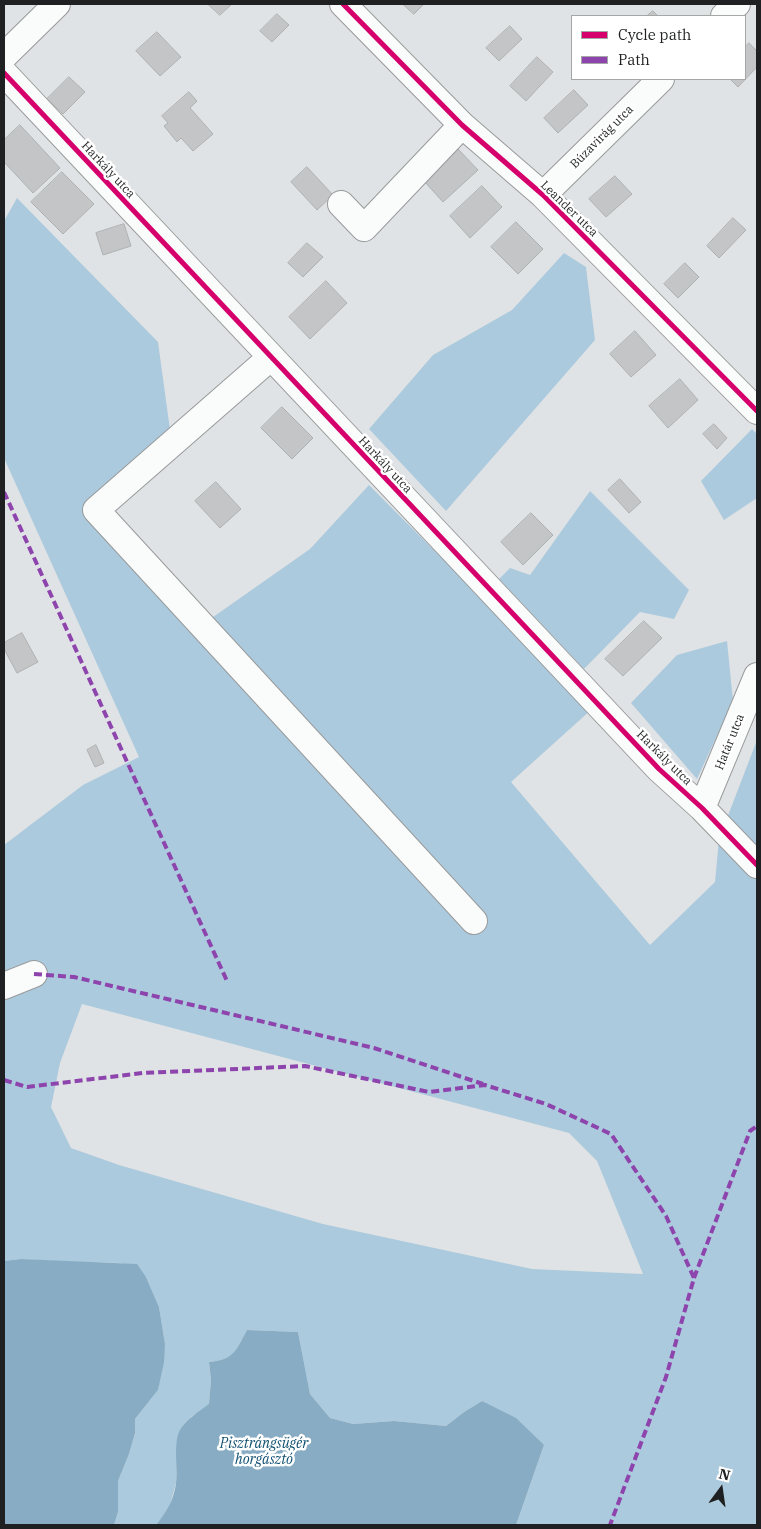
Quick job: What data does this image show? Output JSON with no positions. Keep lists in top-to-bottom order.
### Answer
{
  "streets": {
    "street": [
      "Búzavirág utca",
      "Harkály utca",
      "Leander utca",
      "Határ utca"
    ]
  },
  "crossings": [
    ["Búzavirág utca", "Leander utca"],
    ["Harkály utca", "Határ utca"]
  ],
  "water": ["Pisztrángsügér horgásztó"],
  "legend": ["Cycle path", "Path"],
  "north": "top"
}
